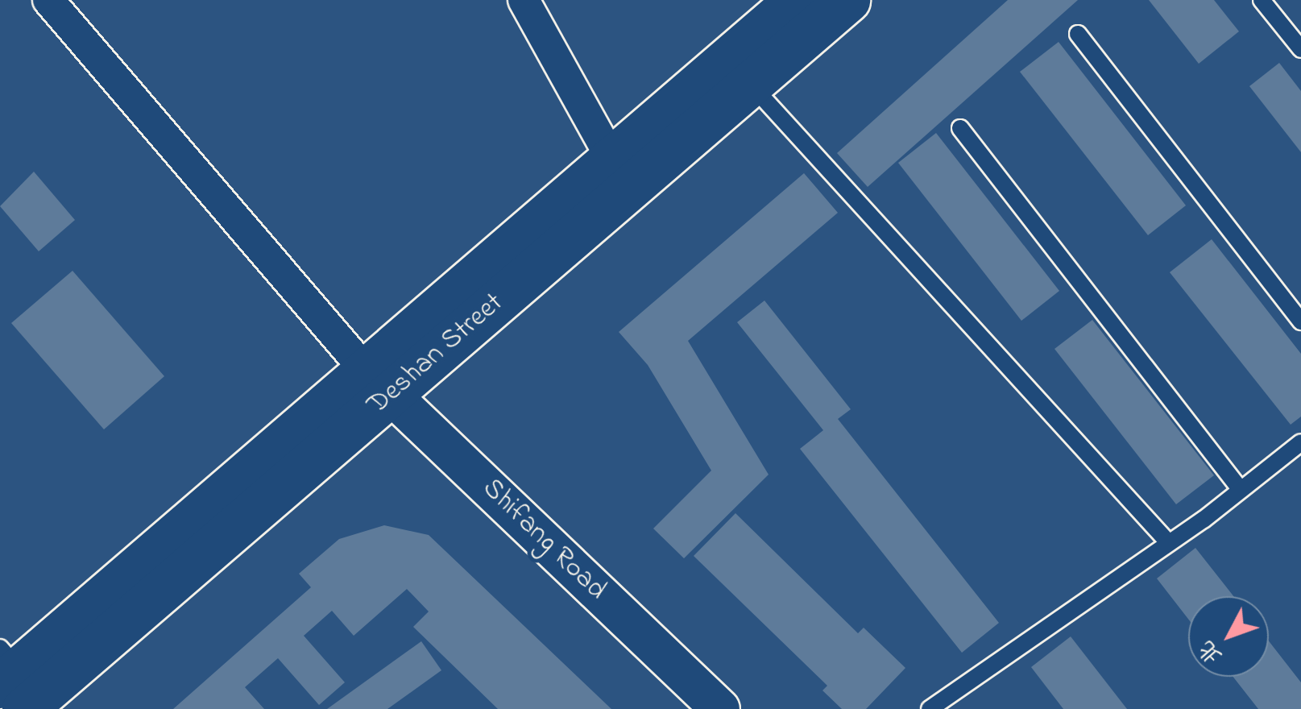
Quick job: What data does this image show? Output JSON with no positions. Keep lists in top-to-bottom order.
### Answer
{
  "streets": {
    "main road": ["Deshan Street"],
    "street": ["Shifang Road"]
  },
  "crossings": [
    ["Deshan Street", "Shifang Road"]
  ],
  "north": "bottom left"
}
